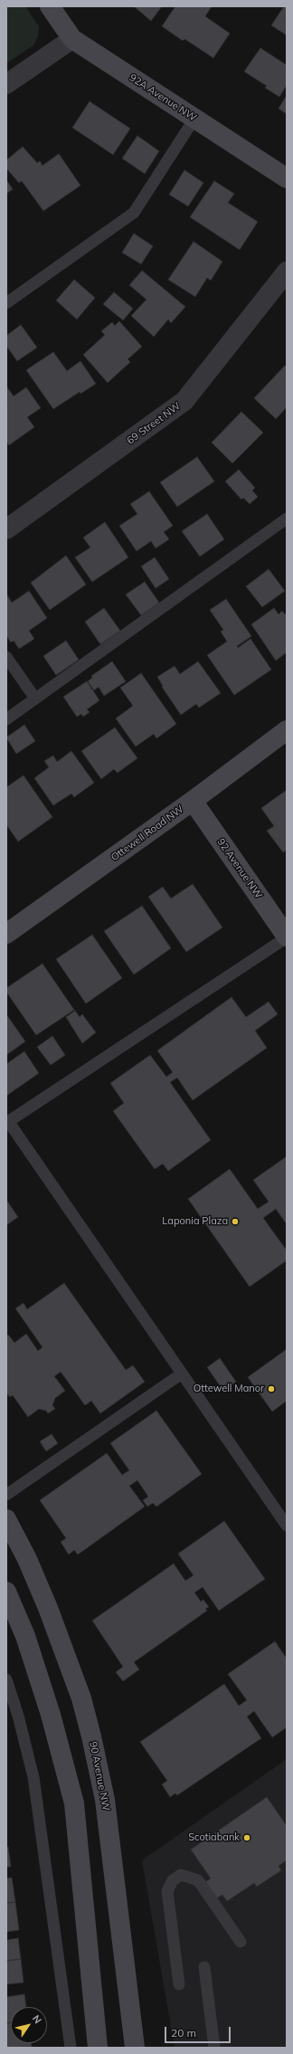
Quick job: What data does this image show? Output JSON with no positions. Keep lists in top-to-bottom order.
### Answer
{
  "streets": {
    "main road": [
      "92A Avenue NW",
      "Ottewell Road NW",
      "92 Avenue NW",
      "90 Avenue NW"
    ],
    "street": ["69 Street NW"]
  },
  "crossings": [
    ["Ottewell Road NW", "92 Avenue NW"]
  ],
  "places": ["Laponia Plaza", "Ottewell Manor", "Scotiabank"],
  "scale_bar": "20 m",
  "north": "top right"
}
